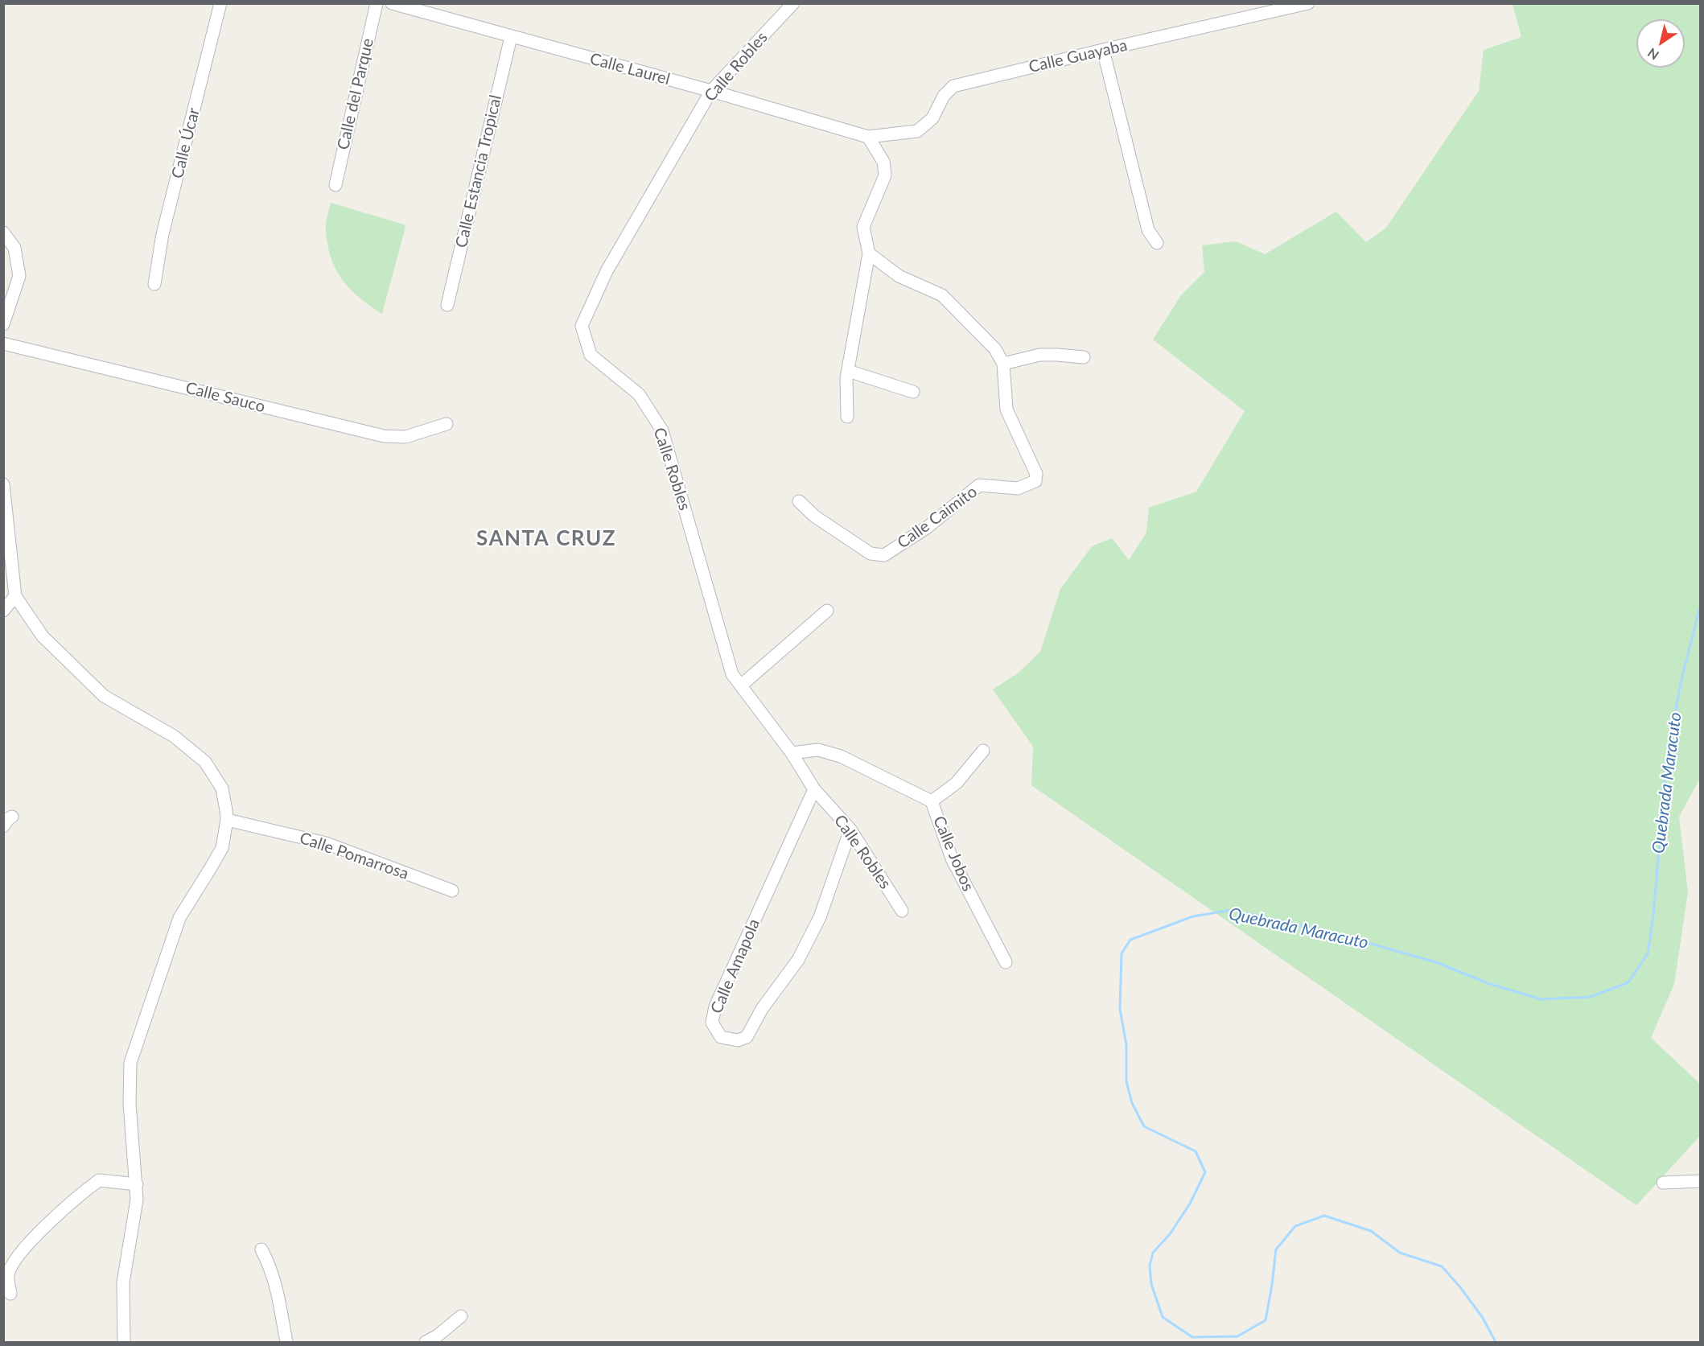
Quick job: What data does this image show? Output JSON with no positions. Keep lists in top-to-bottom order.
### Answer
{
  "streets": {
    "street": [
      "Calle Guayaba",
      "Calle Robles",
      "Calle Laurel",
      "Calle del Parque",
      "Calle Úcar",
      "Calle Estancia Tropical",
      "Calle Sauco",
      "Calle Caimito",
      "Calle Jobos",
      "Calle Pomarrosa",
      "Calle Amapola"
    ]
  },
  "crossings": [
    ["Calle Guayaba", "Calle Laurel"],
    ["Calle Robles", "Calle Laurel"],
    ["Calle Robles", "Calle Jobos"],
    ["Calle Robles", "Calle Amapola"],
    ["Calle Laurel", "Calle Estancia Tropical"]
  ],
  "districts": ["SANTA CRUZ"],
  "water": ["Quebrada Maracuto"],
  "north": "bottom left"
}
